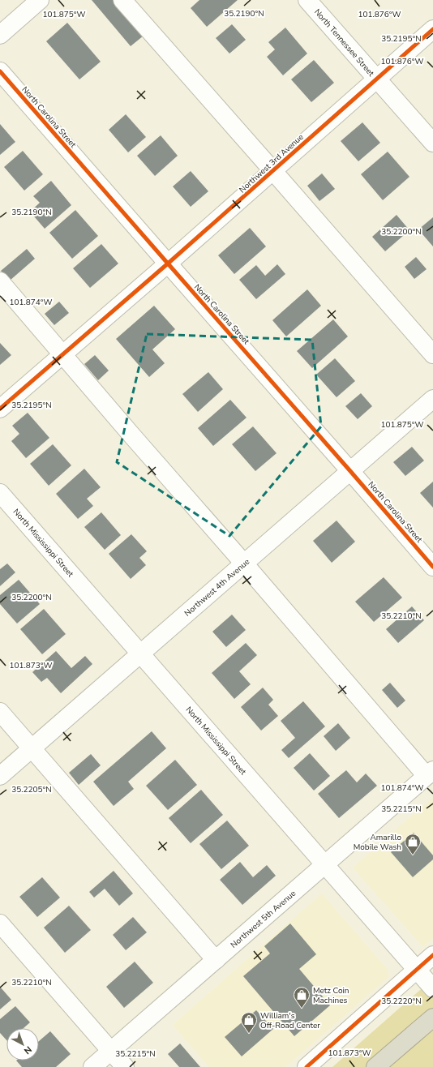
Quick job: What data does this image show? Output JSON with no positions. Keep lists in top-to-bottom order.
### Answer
{
  "streets": {
    "street": [
      "North Tennessee Street",
      "North Carolina Street",
      "Northwest 3rd Avenue",
      "North Mississippi Street",
      "Northwest 4th Avenue",
      "Northwest 5th Avenue"
    ]
  },
  "crossings": [
    ["North Tennessee Street", "Northwest 3rd Avenue"],
    ["North Carolina Street", "Northwest 3rd Avenue"],
    ["North Carolina Street", "Northwest 4th Avenue"],
    ["North Mississippi Street", "Northwest 4th Avenue"],
    ["North Mississippi Street", "Northwest 5th Avenue"]
  ],
  "places": {
    "shop": ["Amarillo Mobile Wash", "Metz Coin Machines", "William's Off-Road Center"]
  },
  "north": "bottom right",
  "coordinates": [
    "35.2190°N",
    "101.875°W",
    "101.876°W",
    "35.2195°N",
    "35.2200°N",
    "101.874°W",
    "35.2210°N",
    "101.873°W",
    "35.2205°N",
    "35.2215°N",
    "35.2220°N"
  ]
}
